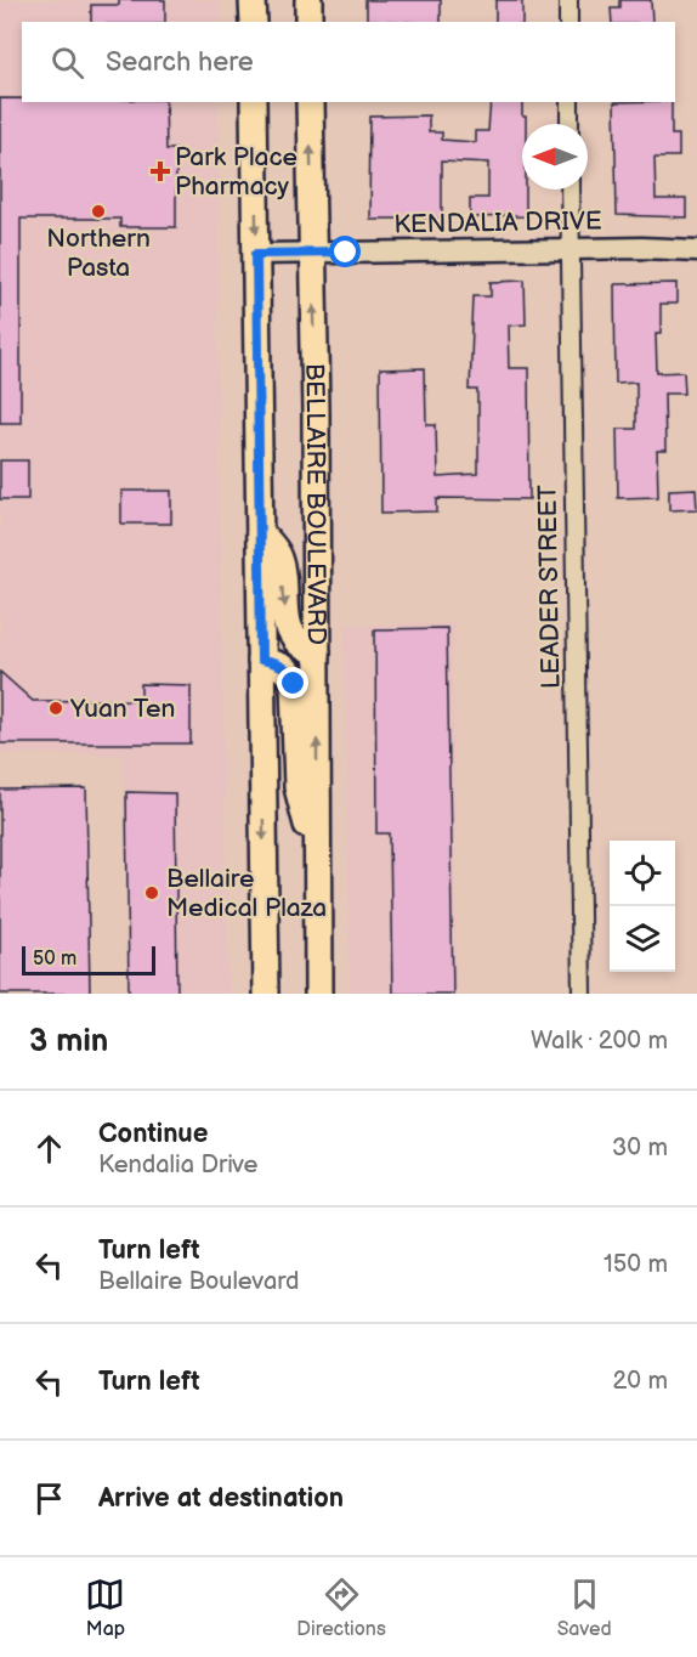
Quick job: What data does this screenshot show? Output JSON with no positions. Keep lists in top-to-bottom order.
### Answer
{
  "streets": {
    "main road": ["BELLAIRE BOULEVARD"],
    "street": ["KENDALIA DRIVE", "LEADER STREET"]
  },
  "crossings": [
    ["KENDALIA DRIVE", "BELLAIRE BOULEVARD"],
    ["KENDALIA DRIVE", "LEADER STREET"]
  ],
  "places": {
    "health": ["Park Place Pharmacy"],
    "other": ["Northern Pasta", "Yuan Ten", "Bellaire Medical Plaza"]
  },
  "scale_bar": "50 m",
  "north": "left",
  "page": {
    "search": "Search here",
    "scale": "50 m",
    "heading": ["3 min", "Walk · 200 m"],
    "list": [
      ["Continue", "Kendalia Drive", "30 m"],
      ["Turn left", "Bellaire Boulevard", "150 m"],
      ["Turn left", "20 m"],
      "Arrive at destination"
    ],
    "nav": ["Map", "Directions", "Saved"]
  }
}
